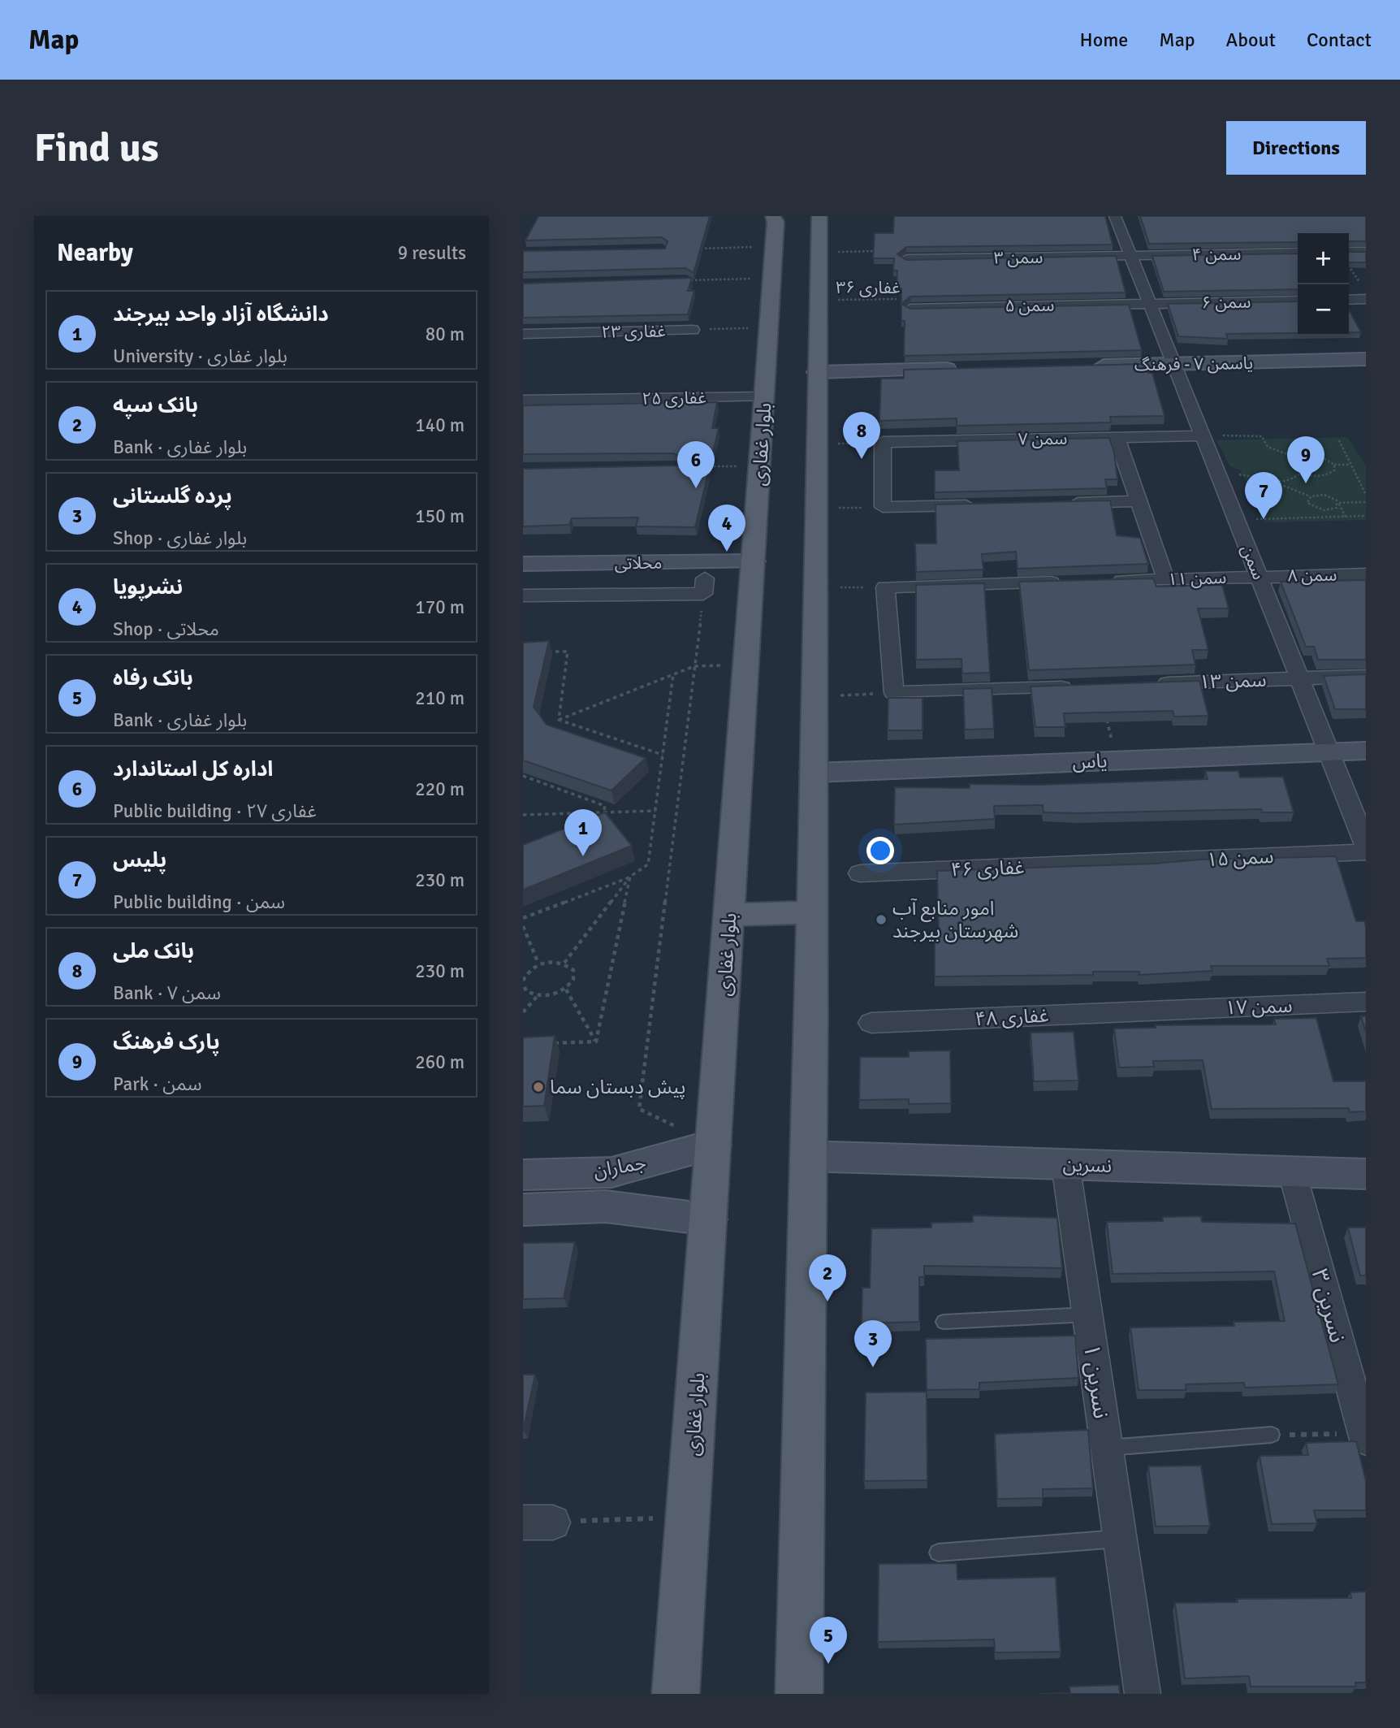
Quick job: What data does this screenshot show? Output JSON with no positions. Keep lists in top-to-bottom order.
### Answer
{
  "streets": {
    "main road": ["بلوار غفاری"],
    "street": [
      "سمن ۴",
      "سمن ۳",
      "سمن ۶",
      "سمن ۵",
      "غفاری ۲۳",
      "یاسمن ۷ - فرهنگ",
      "غفاری ۲۵",
      "سمن ۷",
      "سمن",
      "محلاتی",
      "سمن ۸",
      "سمن ۱۱",
      "سمن ۱۳",
      "یاس",
      "سمن ۱۵",
      "غفاری ۴۶",
      "سمن ۱۷",
      "غفاری ۴۸",
      "نسرین",
      "جماران",
      "نسرین ۳",
      "نسرین ۱"
    ],
    "path": ["غفاری ۳۶"]
  },
  "crossings": [
    ["سمن ۴", "سمن ۳"],
    ["سمن ۴", "سمن"],
    ["سمن ۳", "سمن"],
    ["غفاری ۳۶", "سمن ۵"],
    ["سمن ۶", "سمن ۵"],
    ["سمن ۶", "سمن"],
    ["سمن ۵", "سمن"],
    ["یاسمن ۷ - فرهنگ", "سمن"],
    ["غفاری ۲۵", "بلوار غفاری"],
    ["سمن ۷", "سمن"],
    ["بلوار غفاری", "محلاتی"],
    ["بلوار غفاری", "جماران"],
    ["سمن", "سمن ۸"],
    ["سمن", "سمن ۱۱"],
    ["سمن", "سمن ۱۳"],
    ["سمن", "یاس"],
    ["سمن ۸", "سمن ۱۱"],
    ["سمن ۱۵", "غفاری ۴۶"],
    ["سمن ۱۷", "غفاری ۴۸"],
    ["نسرین", "نسرین ۳"],
    ["نسرین", "نسرین ۱"]
  ],
  "places": ["امور منابع آب شهرستان بیرجند", "پیش دبستان سما"],
  "page": {
    "header": "Map",
    "nav": [
      "Home",
      "Map",
      "About",
      "Contact"
    ],
    "buttons": "Directions",
    "title": "Find us",
    "heading": ["Nearby", "9 results"],
    "map_buttons": ["+", "−"],
    "list": [
      {
        "mark": "1",
        "name": "دانشگاه آزاد واحد بیرجند",
        "note": "University · بلوار غفاری",
        "value": "80 m"
      },
      {
        "mark": "2",
        "name": "بانک سپه",
        "note": "Bank · بلوار غفاری",
        "value": "140 m"
      },
      {
        "mark": "3",
        "name": "پرده گلستانی",
        "note": "Shop · بلوار غفاری",
        "value": "150 m"
      },
      {
        "mark": "4",
        "name": "نشرپویا",
        "note": "Shop · محلاتی",
        "value": "170 m"
      },
      {
        "mark": "5",
        "name": "بانک رفاه",
        "note": "Bank · بلوار غفاری",
        "value": "210 m"
      },
      {
        "mark": "6",
        "name": "اداره کل استاندارد",
        "note": "Public building · غفاری ۲۷",
        "value": "220 m"
      },
      {
        "mark": "7",
        "name": "پلیس",
        "note": "Public building · سمن",
        "value": "230 m"
      },
      {
        "mark": "8",
        "name": "بانک ملی",
        "note": "Bank · سمن ۷",
        "value": "230 m"
      },
      {
        "mark": "9",
        "name": "پارک فرهنگ",
        "note": "Park · سمن",
        "value": "260 m"
      }
    ],
    "pins": [
      "8",
      "9",
      "6",
      "7",
      "4",
      "1",
      "2",
      "3",
      "5"
    ]
  }
}
